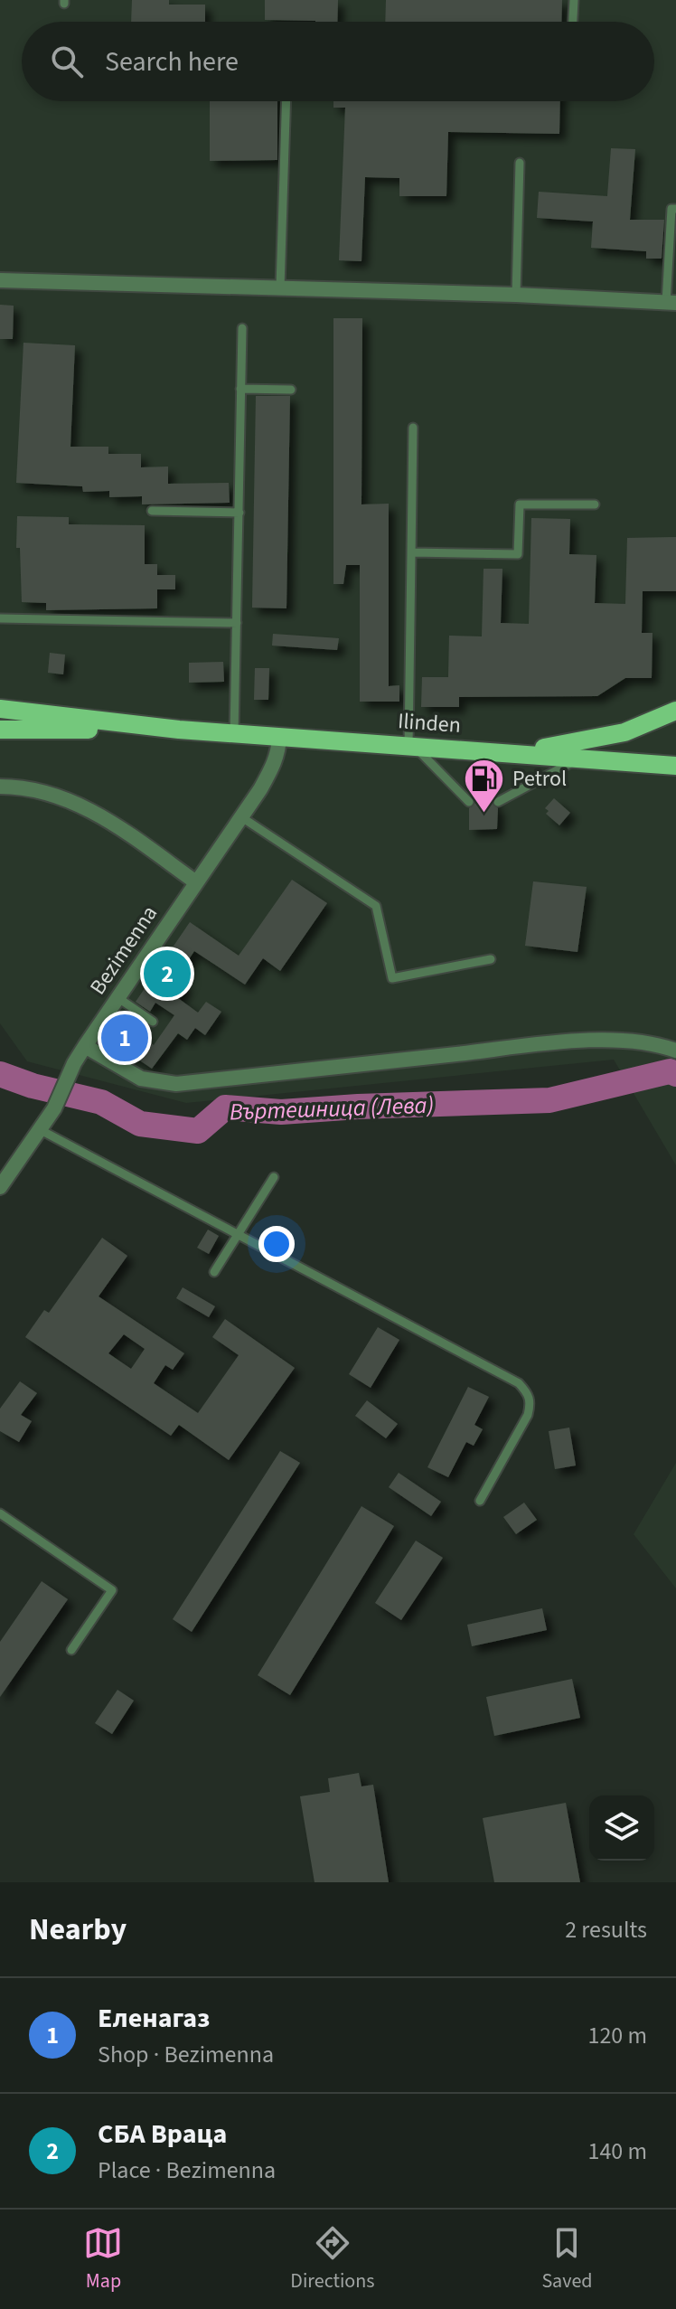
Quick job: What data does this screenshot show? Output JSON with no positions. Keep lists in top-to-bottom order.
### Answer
{
  "streets": {
    "main road": ["Ilinden"],
    "street": ["Bezimenna"]
  },
  "crossings": [
    ["Ilinden", "Bezimenna"]
  ],
  "water": ["Въртешница (Лева)"],
  "places": {
    "fuel station": ["Petrol"]
  },
  "page": {
    "search": "Search here",
    "pins": ["2", "1"],
    "heading": ["Nearby", "2 results"],
    "list": [
      {
        "mark": "1",
        "name": "Еленагаз",
        "note": "Shop · Bezimenna",
        "value": "120 m"
      },
      {
        "mark": "2",
        "name": "СБА Враца",
        "note": "Place · Bezimenna",
        "value": "140 m"
      }
    ],
    "nav": ["Map", "Directions", "Saved"]
  }
}
